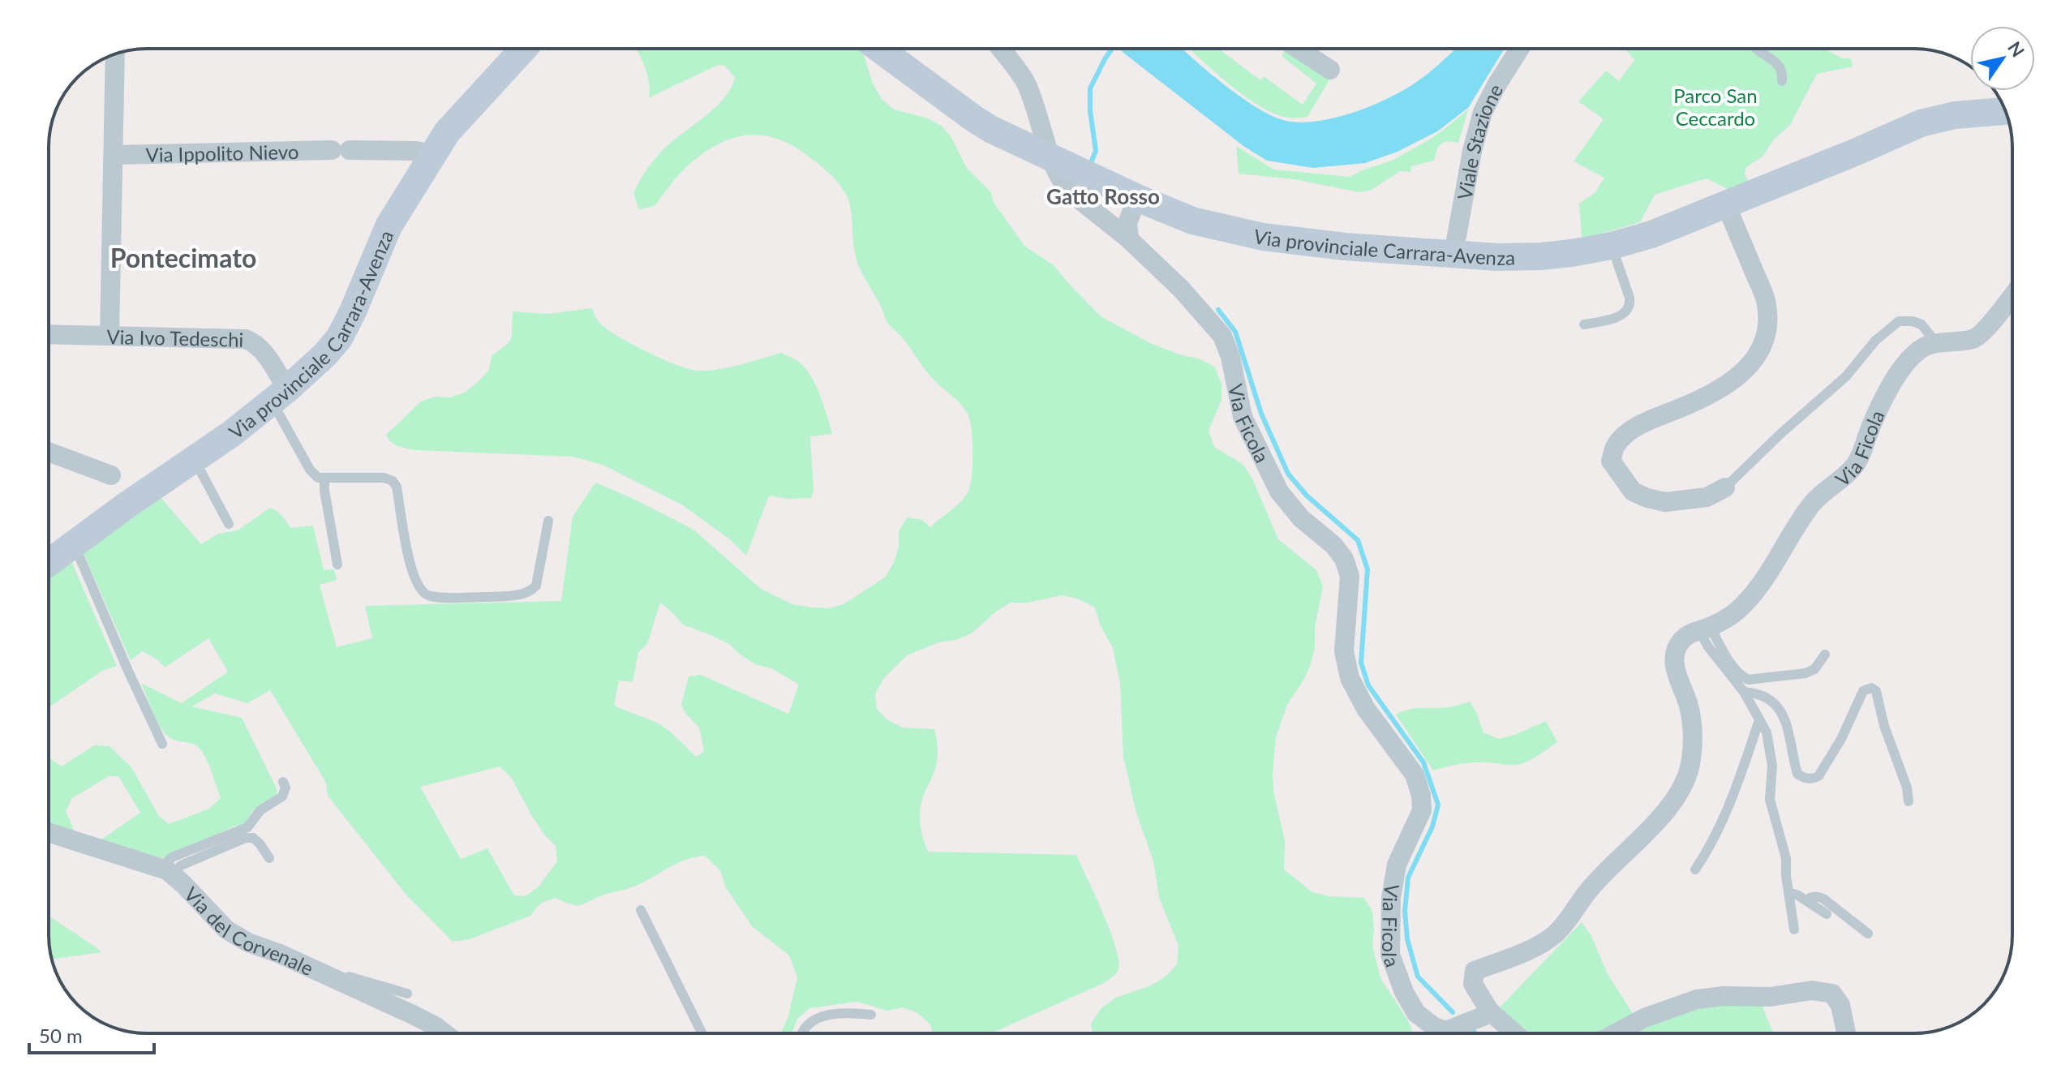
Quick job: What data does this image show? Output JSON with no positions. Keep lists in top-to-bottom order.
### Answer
{
  "streets": {
    "main road": ["Via provinciale Carrara-Avenza"],
    "street": [
      "Viale Stazione",
      "Via Ippolito Nievo",
      "Via Ivo Tedeschi",
      "Via Ficola",
      "Via del Corvenale"
    ]
  },
  "crossings": [
    ["Viale Stazione", "Via provinciale Carrara-Avenza"],
    ["Via Ippolito Nievo", "Via provinciale Carrara-Avenza"],
    ["Via provinciale Carrara-Avenza", "Via Ivo Tedeschi"]
  ],
  "districts": ["Gatto Rosso", "Pontecimato"],
  "parks": ["Parco San Ceccardo"],
  "scale_bar": "50 m",
  "north": "top right"
}
